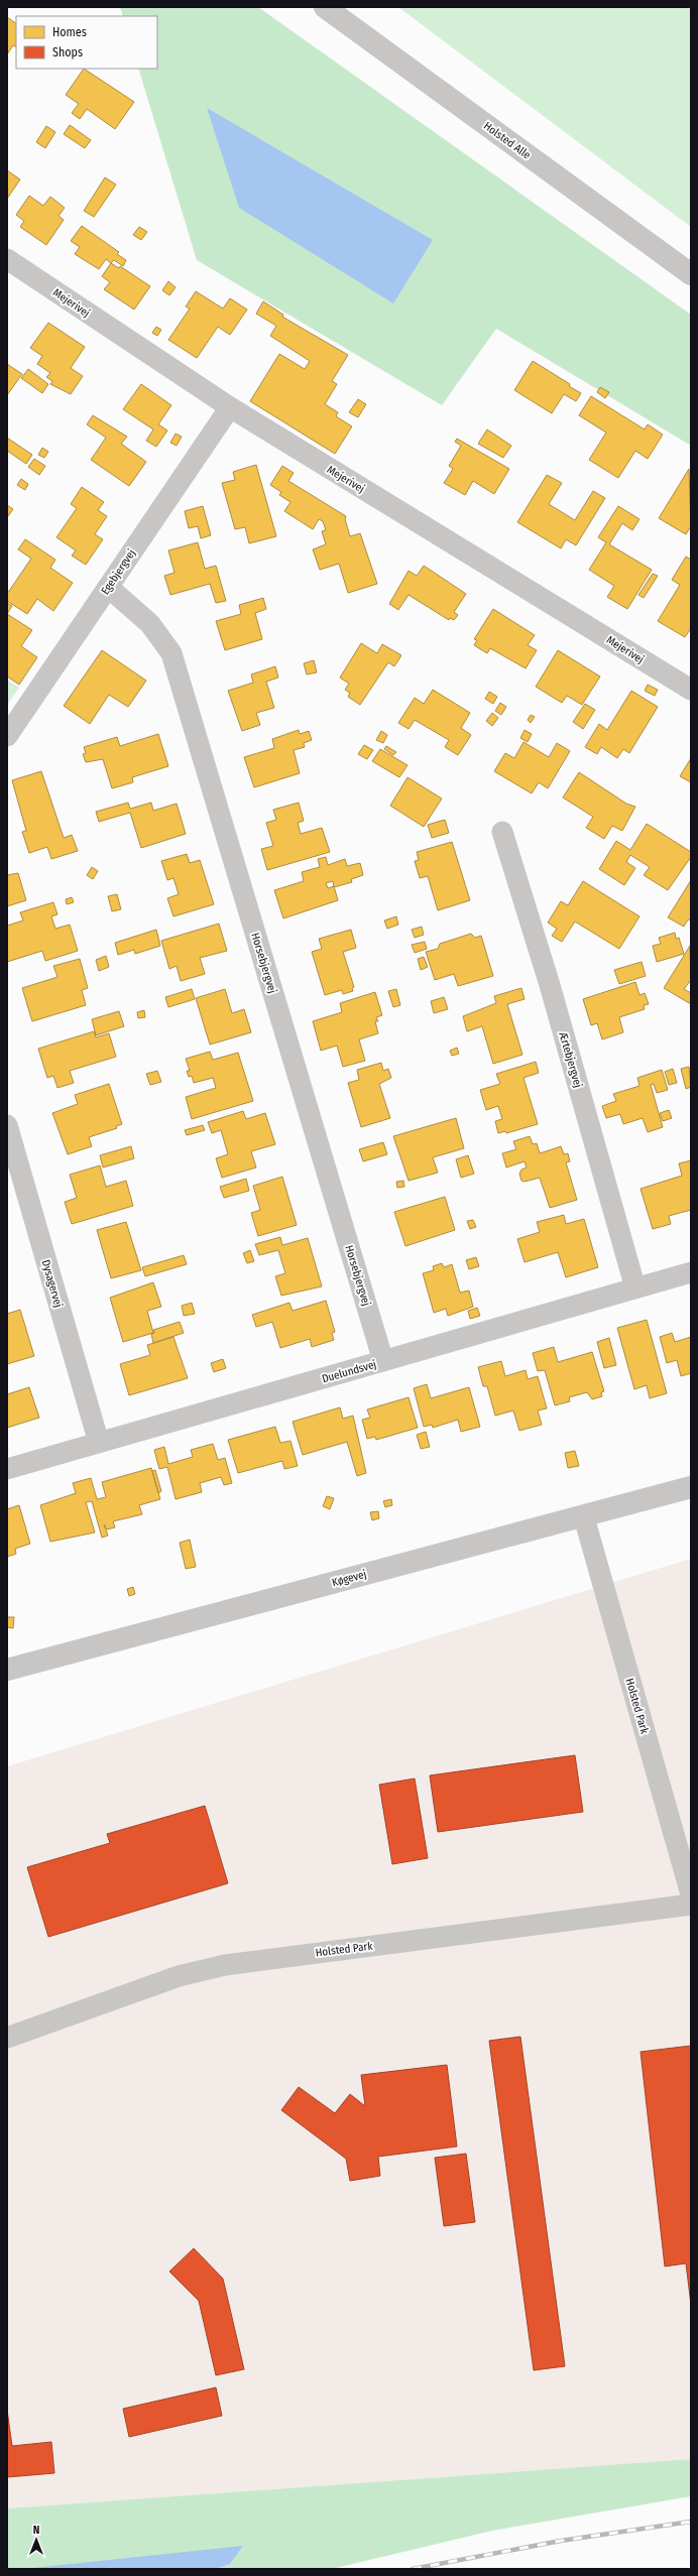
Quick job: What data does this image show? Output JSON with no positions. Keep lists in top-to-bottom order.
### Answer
{
  "streets": {
    "street": [
      "Holsted Alle",
      "Mejerivej",
      "Egebjergvej",
      "Horsebjergvej",
      "Ærtebjergvej",
      "Dysagervej",
      "Duelundsvej",
      "Køgevej",
      "Holsted Park"
    ]
  },
  "crossings": [
    ["Mejerivej", "Egebjergvej"],
    ["Egebjergvej", "Horsebjergvej"],
    ["Horsebjergvej", "Duelundsvej"],
    ["Ærtebjergvej", "Duelundsvej"],
    ["Dysagervej", "Duelundsvej"],
    ["Køgevej", "Holsted Park"]
  ],
  "legend": ["Homes", "Shops"],
  "north": "top"
}
